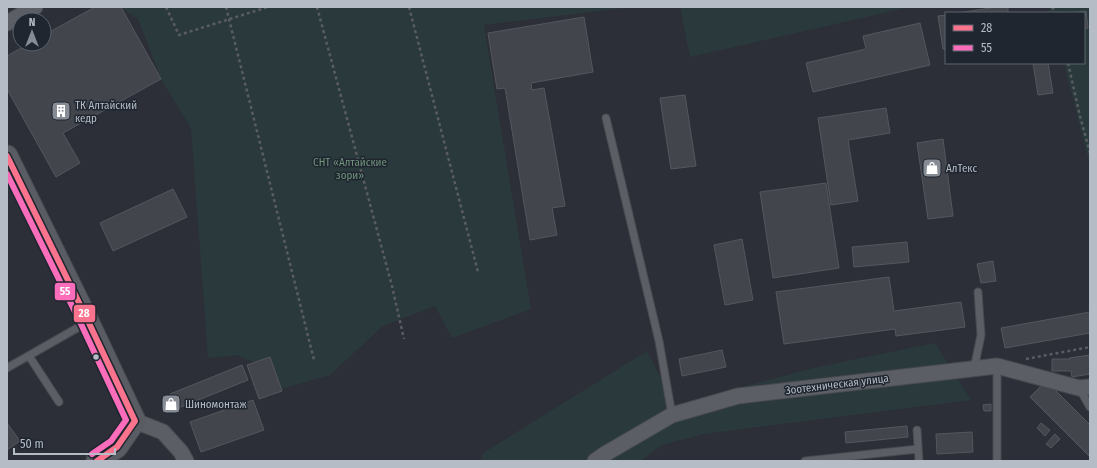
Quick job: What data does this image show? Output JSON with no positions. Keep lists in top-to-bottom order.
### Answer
{
  "streets": {
    "street": ["Зоотехническая улица"]
  },
  "parks": ["СНТ «Алтайские зори»"],
  "places": {
    "building": ["ТК Алтайский кедр"],
    "shop": ["АлТекс", "Шиномонтаж"]
  },
  "lines": ["transit line 28", "transit line 55"],
  "legend": ["28", "55"],
  "scale_bar": "50 m",
  "north": "top"
}
